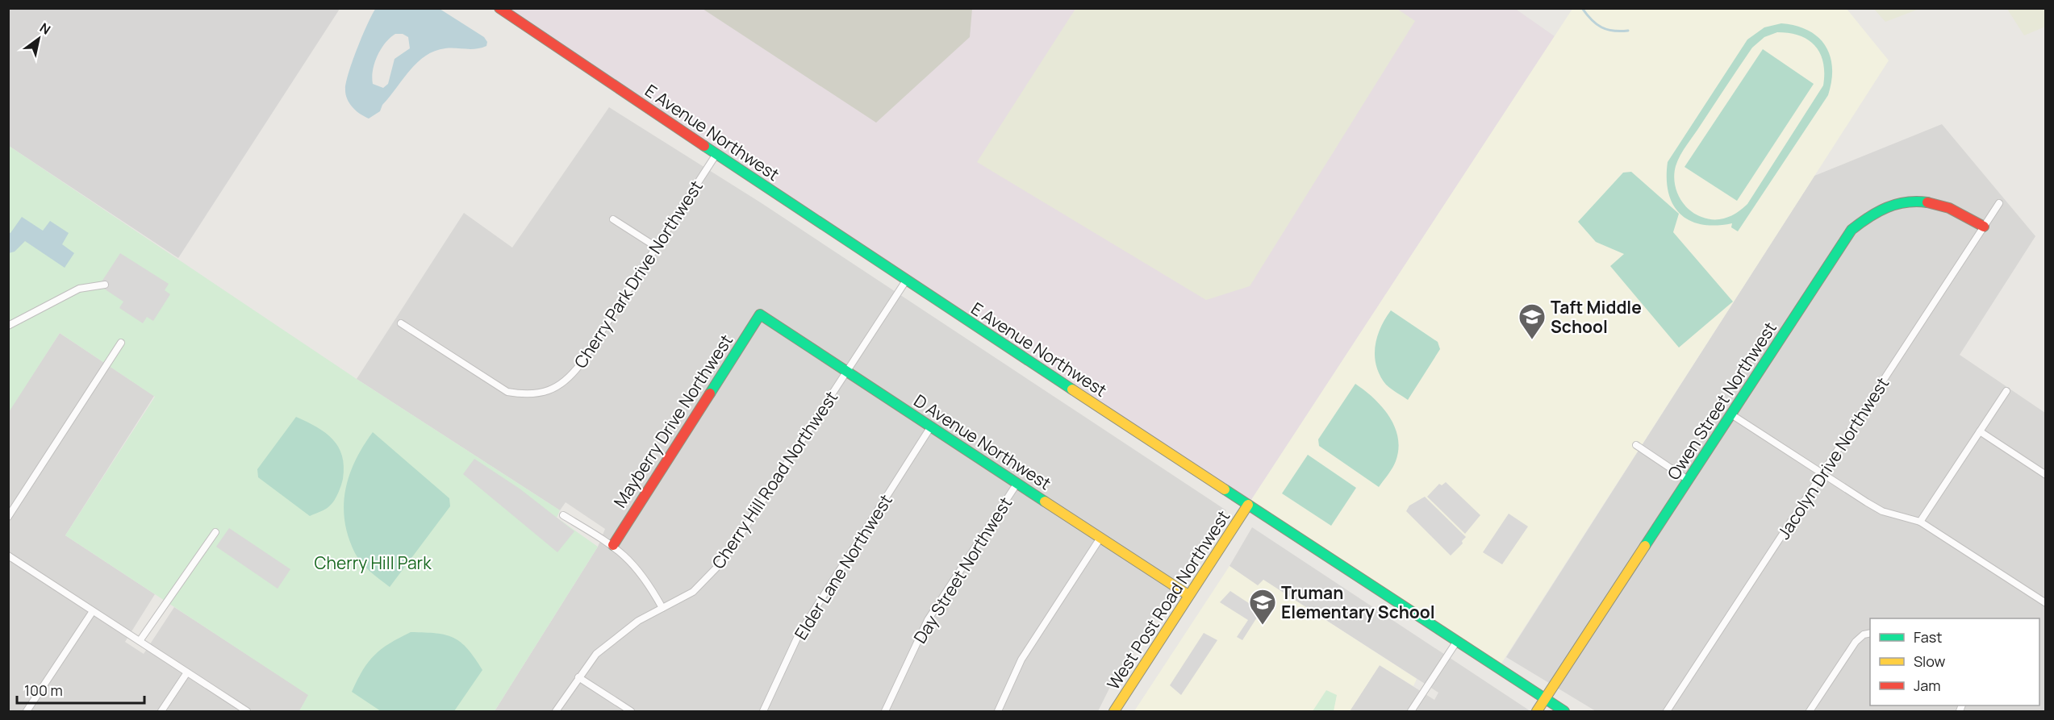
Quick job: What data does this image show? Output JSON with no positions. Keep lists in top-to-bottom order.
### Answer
{
  "streets": {
    "street": [
      "E Avenue Northwest",
      "Cherry Park Drive Northwest",
      "Owen Street Northwest",
      "Mayberry Drive Northwest",
      "D Avenue Northwest",
      "Jacolyn Drive Northwest",
      "Cherry Hill Road Northwest",
      "Elder Lane Northwest",
      "Day Street Northwest",
      "West Post Road Northwest"
    ]
  },
  "crossings": [
    ["E Avenue Northwest", "Cherry Park Drive Northwest"],
    ["E Avenue Northwest", "Owen Street Northwest"],
    ["E Avenue Northwest", "Cherry Hill Road Northwest"],
    ["E Avenue Northwest", "West Post Road Northwest"],
    ["Owen Street Northwest", "Jacolyn Drive Northwest"],
    ["Mayberry Drive Northwest", "D Avenue Northwest"],
    ["D Avenue Northwest", "Cherry Hill Road Northwest"],
    ["D Avenue Northwest", "Elder Lane Northwest"],
    ["D Avenue Northwest", "Day Street Northwest"],
    ["D Avenue Northwest", "West Post Road Northwest"]
  ],
  "parks": ["Cherry Hill Park"],
  "places": {
    "school or university": ["Taft Middle School", "Truman Elementary School"]
  },
  "legend": ["Fast", "Slow", "Jam"],
  "scale_bar": "100 m",
  "north": "top right"
}
